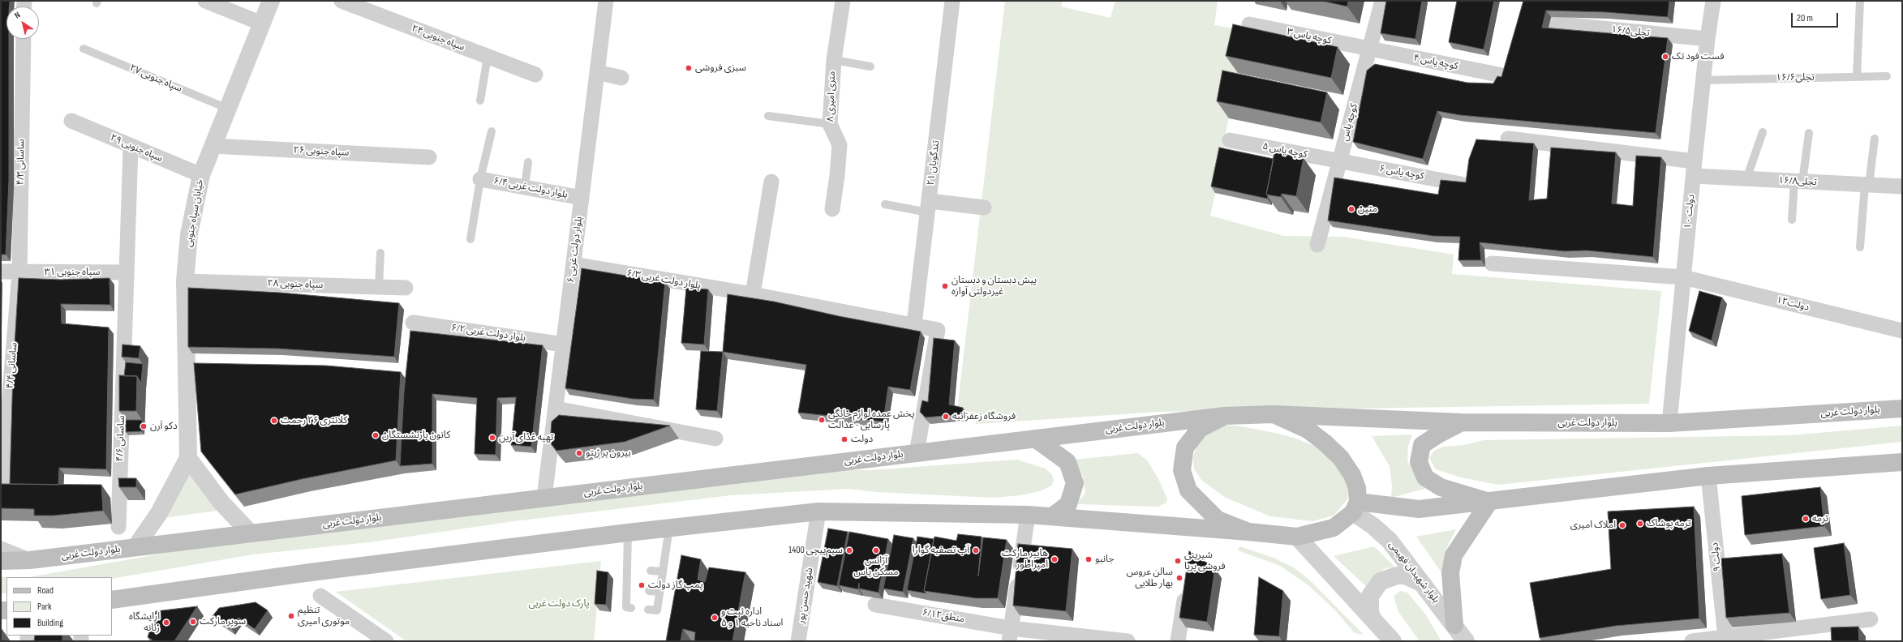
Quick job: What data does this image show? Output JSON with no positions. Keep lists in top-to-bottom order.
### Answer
{
  "streets": {
    "main road": ["بلوار دولت غربی"],
    "street": [
      "تجلی۱۶/۵",
      "کوچه یاس ۳",
      "۲۴ سپاه جنوبی",
      "کوچه یاس ۴",
      "۸ متری امیری",
      "کوچه یاس",
      "۲۹ سپاه جنوبی",
      "کوچه یاس ۵",
      "۲۶ سپاه جنوبی",
      "۴/۳ ساسانی",
      "۲۱ تندگویان",
      "کوچه یاس ۶",
      "تجلی۱۶/۸",
      "بلوار دولت غربی ۶/۴",
      "۱۰ دولت",
      "خیابان سپاه جنوبی",
      "بلوار دولت غربی ۶",
      "۳۱ سپاه جنوبی",
      "بلوار دولت غربی ۶/۳",
      "۲۸ سپاه جنوبی",
      "۱۲دولت",
      "بلوار دولت غربی ۶/۲",
      "۴/۴ ساسانی",
      "۴/۶ ساسانی",
      "۹ دولت",
      "بلوار شهیدان فهیمی",
      "شهید حسن پور",
      "منطق۶/۱۲"
    ],
    "lane": ["تجلی۱۶/۶", "۲۷ سپاه جنوبی"]
  },
  "crossings": [
    ["تجلی۱۶/۵", "۱۰ دولت"],
    ["کوچه یاس ۳", "کوچه یاس ۴"],
    ["کوچه یاس ۳", "کوچه یاس"],
    ["کوچه یاس ۴", "کوچه یاس"],
    ["تجلی۱۶/۶", "۱۰ دولت"],
    ["۲۷ سپاه جنوبی", "خیابان سپاه جنوبی"],
    ["کوچه یاس", "کوچه یاس ۵"],
    ["کوچه یاس", "کوچه یاس ۶"],
    ["۲۹ سپاه جنوبی", "خیابان سپاه جنوبی"],
    ["۲۹ سپاه جنوبی", "۴/۶ ساسانی"],
    ["کوچه یاس ۵", "کوچه یاس ۶"],
    ["۲۶ سپاه جنوبی", "خیابان سپاه جنوبی"],
    ["۴/۳ ساسانی", "۳۱ سپاه جنوبی"],
    ["۴/۳ ساسانی", "۴/۴ ساسانی"],
    ["۲۱ تندگویان", "بلوار دولت غربی ۶/۳"],
    ["تجلی۱۶/۸", "۱۰ دولت"],
    ["بلوار دولت غربی ۶/۴", "بلوار دولت غربی ۶"],
    ["۱۰ دولت", "۱۲دولت"],
    ["۱۰ دولت", "بلوار دولت غربی"],
    ["خیابان سپاه جنوبی", "۲۸ سپاه جنوبی"],
    ["بلوار دولت غربی ۶", "بلوار دولت غربی ۶/۳"],
    ["بلوار دولت غربی ۶", "بلوار دولت غربی ۶/۲"],
    ["بلوار دولت غربی ۶", "بلوار دولت غربی"],
    ["۳۱ سپاه جنوبی", "۴/۴ ساسانی"],
    ["۳۱ سپاه جنوبی", "۴/۶ ساسانی"],
    ["بلوار دولت غربی ۶/۳", "بلوار دولت غربی"]
  ],
  "parks": ["پارک دولت غربی"],
  "places": [
    "فست فود تک",
    "سبزی فروشی",
    "متین",
    "پیش دبستان و دبستان غیردولتی آوازه",
    "فروشگاه زعفرانیه",
    "پخش عمده لوازم خانگی پارسایی - عدالت",
    "کلانتری ۲۶ رحمت",
    "دکو آرن",
    "کانون بازنشستگان",
    "تهیه غذای آرین",
    "دولت",
    "بیرون بر ژپتو",
    "ترمه",
    "ترمه پوشاک",
    "املاک امیری",
    "سیم‌پیچی 1400",
    "آژانس مسکن یاس",
    "آب تصفیه گوارا",
    "هایپر مارکت امپراطور",
    "جانبو",
    "شیرینی فروشی پریا",
    "سالن عروس بهار طلایی",
    "پمپ گاز دولت",
    "تنظیم موتوری امیری",
    "اداره ثبت و اسناد ناحیه ۱ و ۵",
    "سوپر مارکت",
    "ارایشگاه زنانه"
  ],
  "legend": ["Road", "Park", "Building"],
  "scale_bar": "20 m",
  "north": "top left"
}
